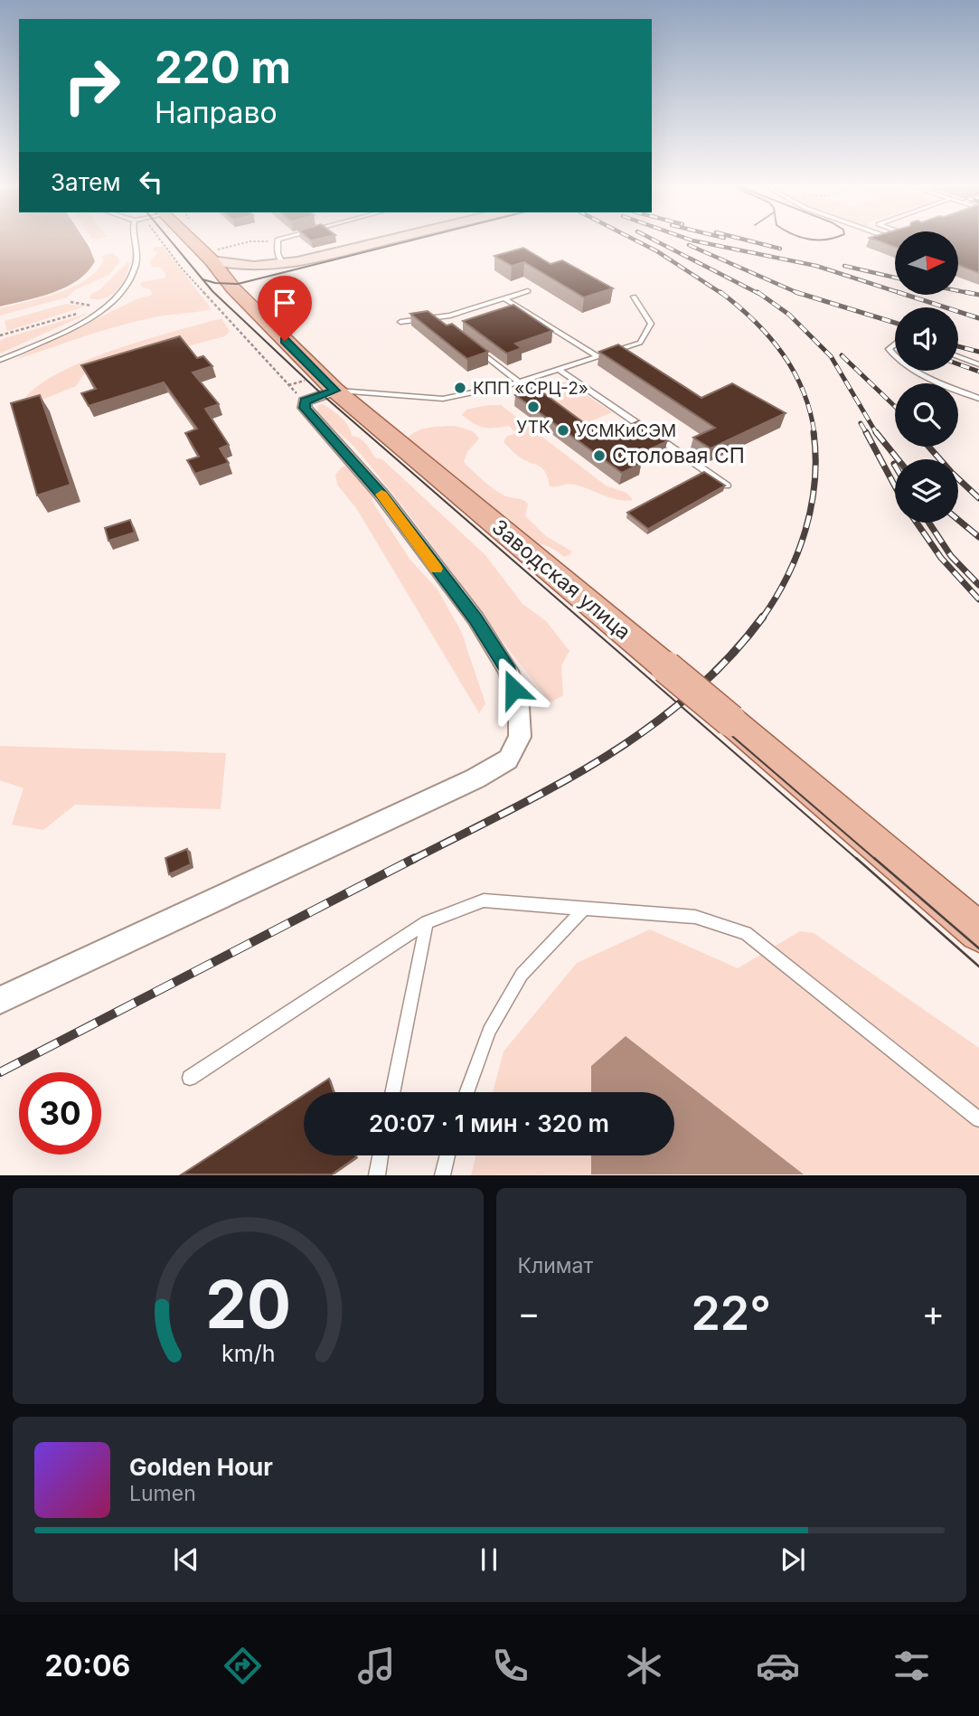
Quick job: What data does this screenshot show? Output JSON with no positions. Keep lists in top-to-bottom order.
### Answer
{
  "streets": {
    "main road": ["Заводская улица"]
  },
  "places": [
    "КПП «СРЦ-2»",
    "УТК",
    "УСМКиСЭМ",
    "Столовая СП"
  ],
  "north": "right",
  "page": {
    "turn": ["220 m", "Направо"],
    "then": "Затем",
    "limit": "30",
    "trip": "20:07 · 1 мин · 320 m",
    "tile": "Климат",
    "heat": ["−", "22°", "+"],
    "song": ["Golden Hour", "Lumen"],
    "tabs": "20:06",
    "gauge": ["20", "km/h"]
  }
}
